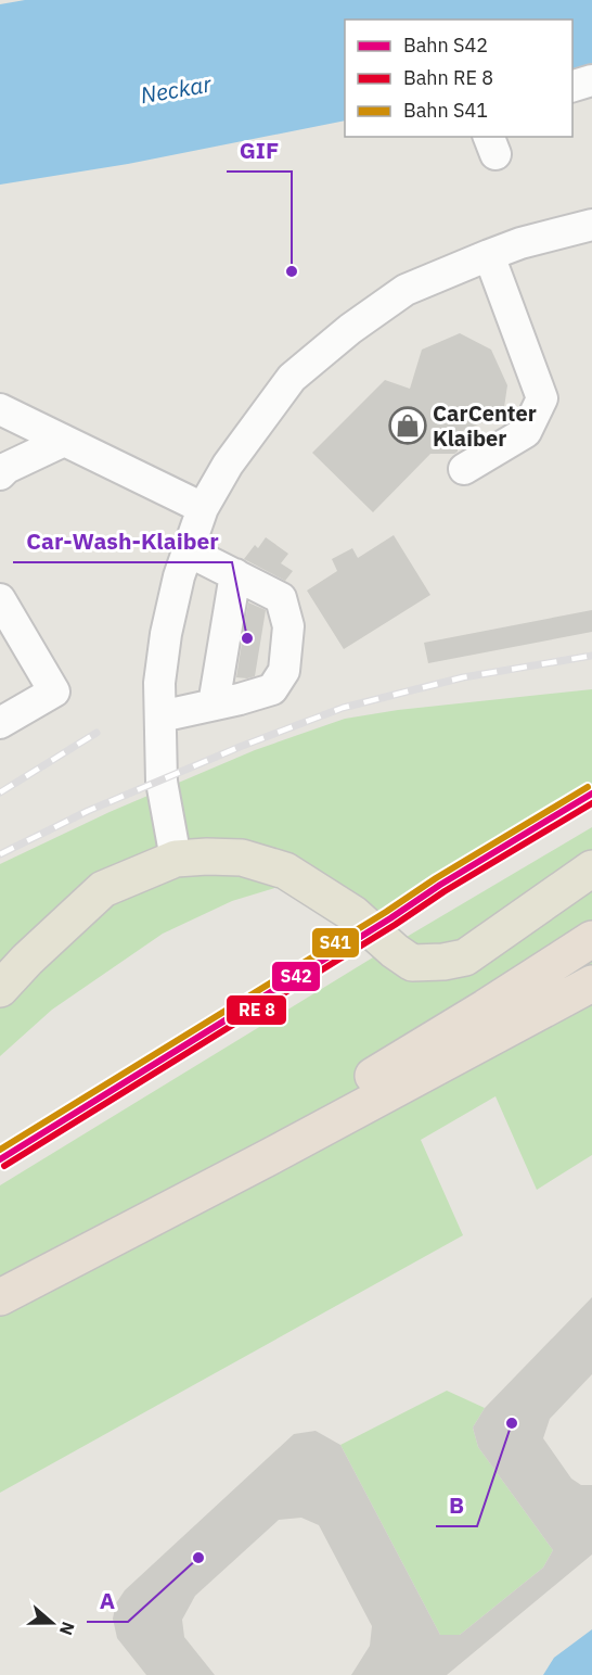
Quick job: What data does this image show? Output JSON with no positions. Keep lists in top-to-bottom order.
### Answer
{
  "water": ["Neckar"],
  "places": {
    "other": [
      "GIF",
      "Car-Wash-Klaiber",
      "B",
      "A"
    ],
    "shop": ["CarCenter Klaiber"]
  },
  "lines": ["rail line S41", "rail line S42"],
  "legend": ["Bahn S42", "Bahn RE 8", "Bahn S41"],
  "north": "right"
}
